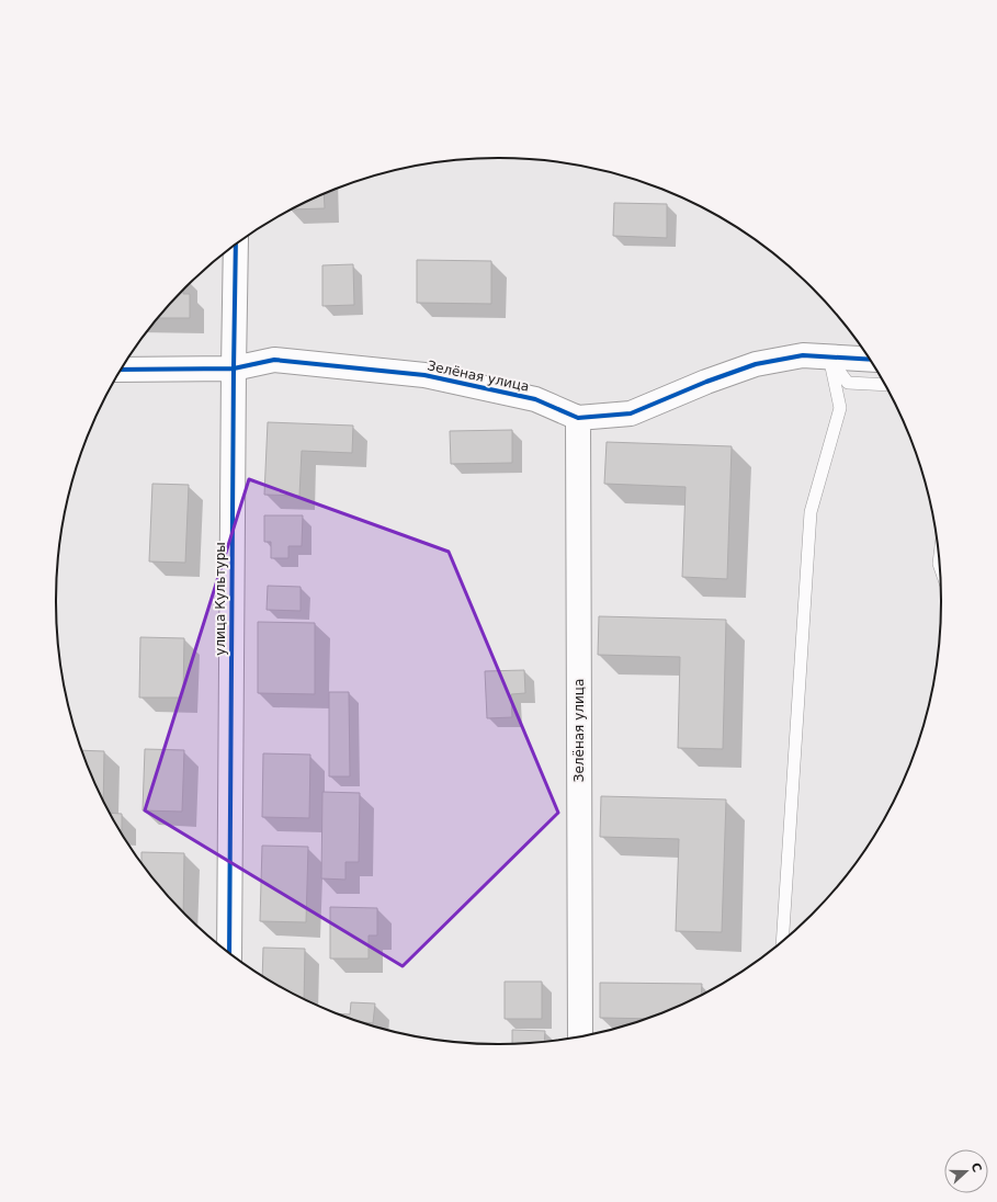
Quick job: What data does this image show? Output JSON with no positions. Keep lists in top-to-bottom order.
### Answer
{
  "streets": {
    "street": ["Зелёная улица", "улица Культуры"]
  },
  "crossings": [
    ["Зелёная улица", "улица Культуры"]
  ],
  "north": "right"
}
